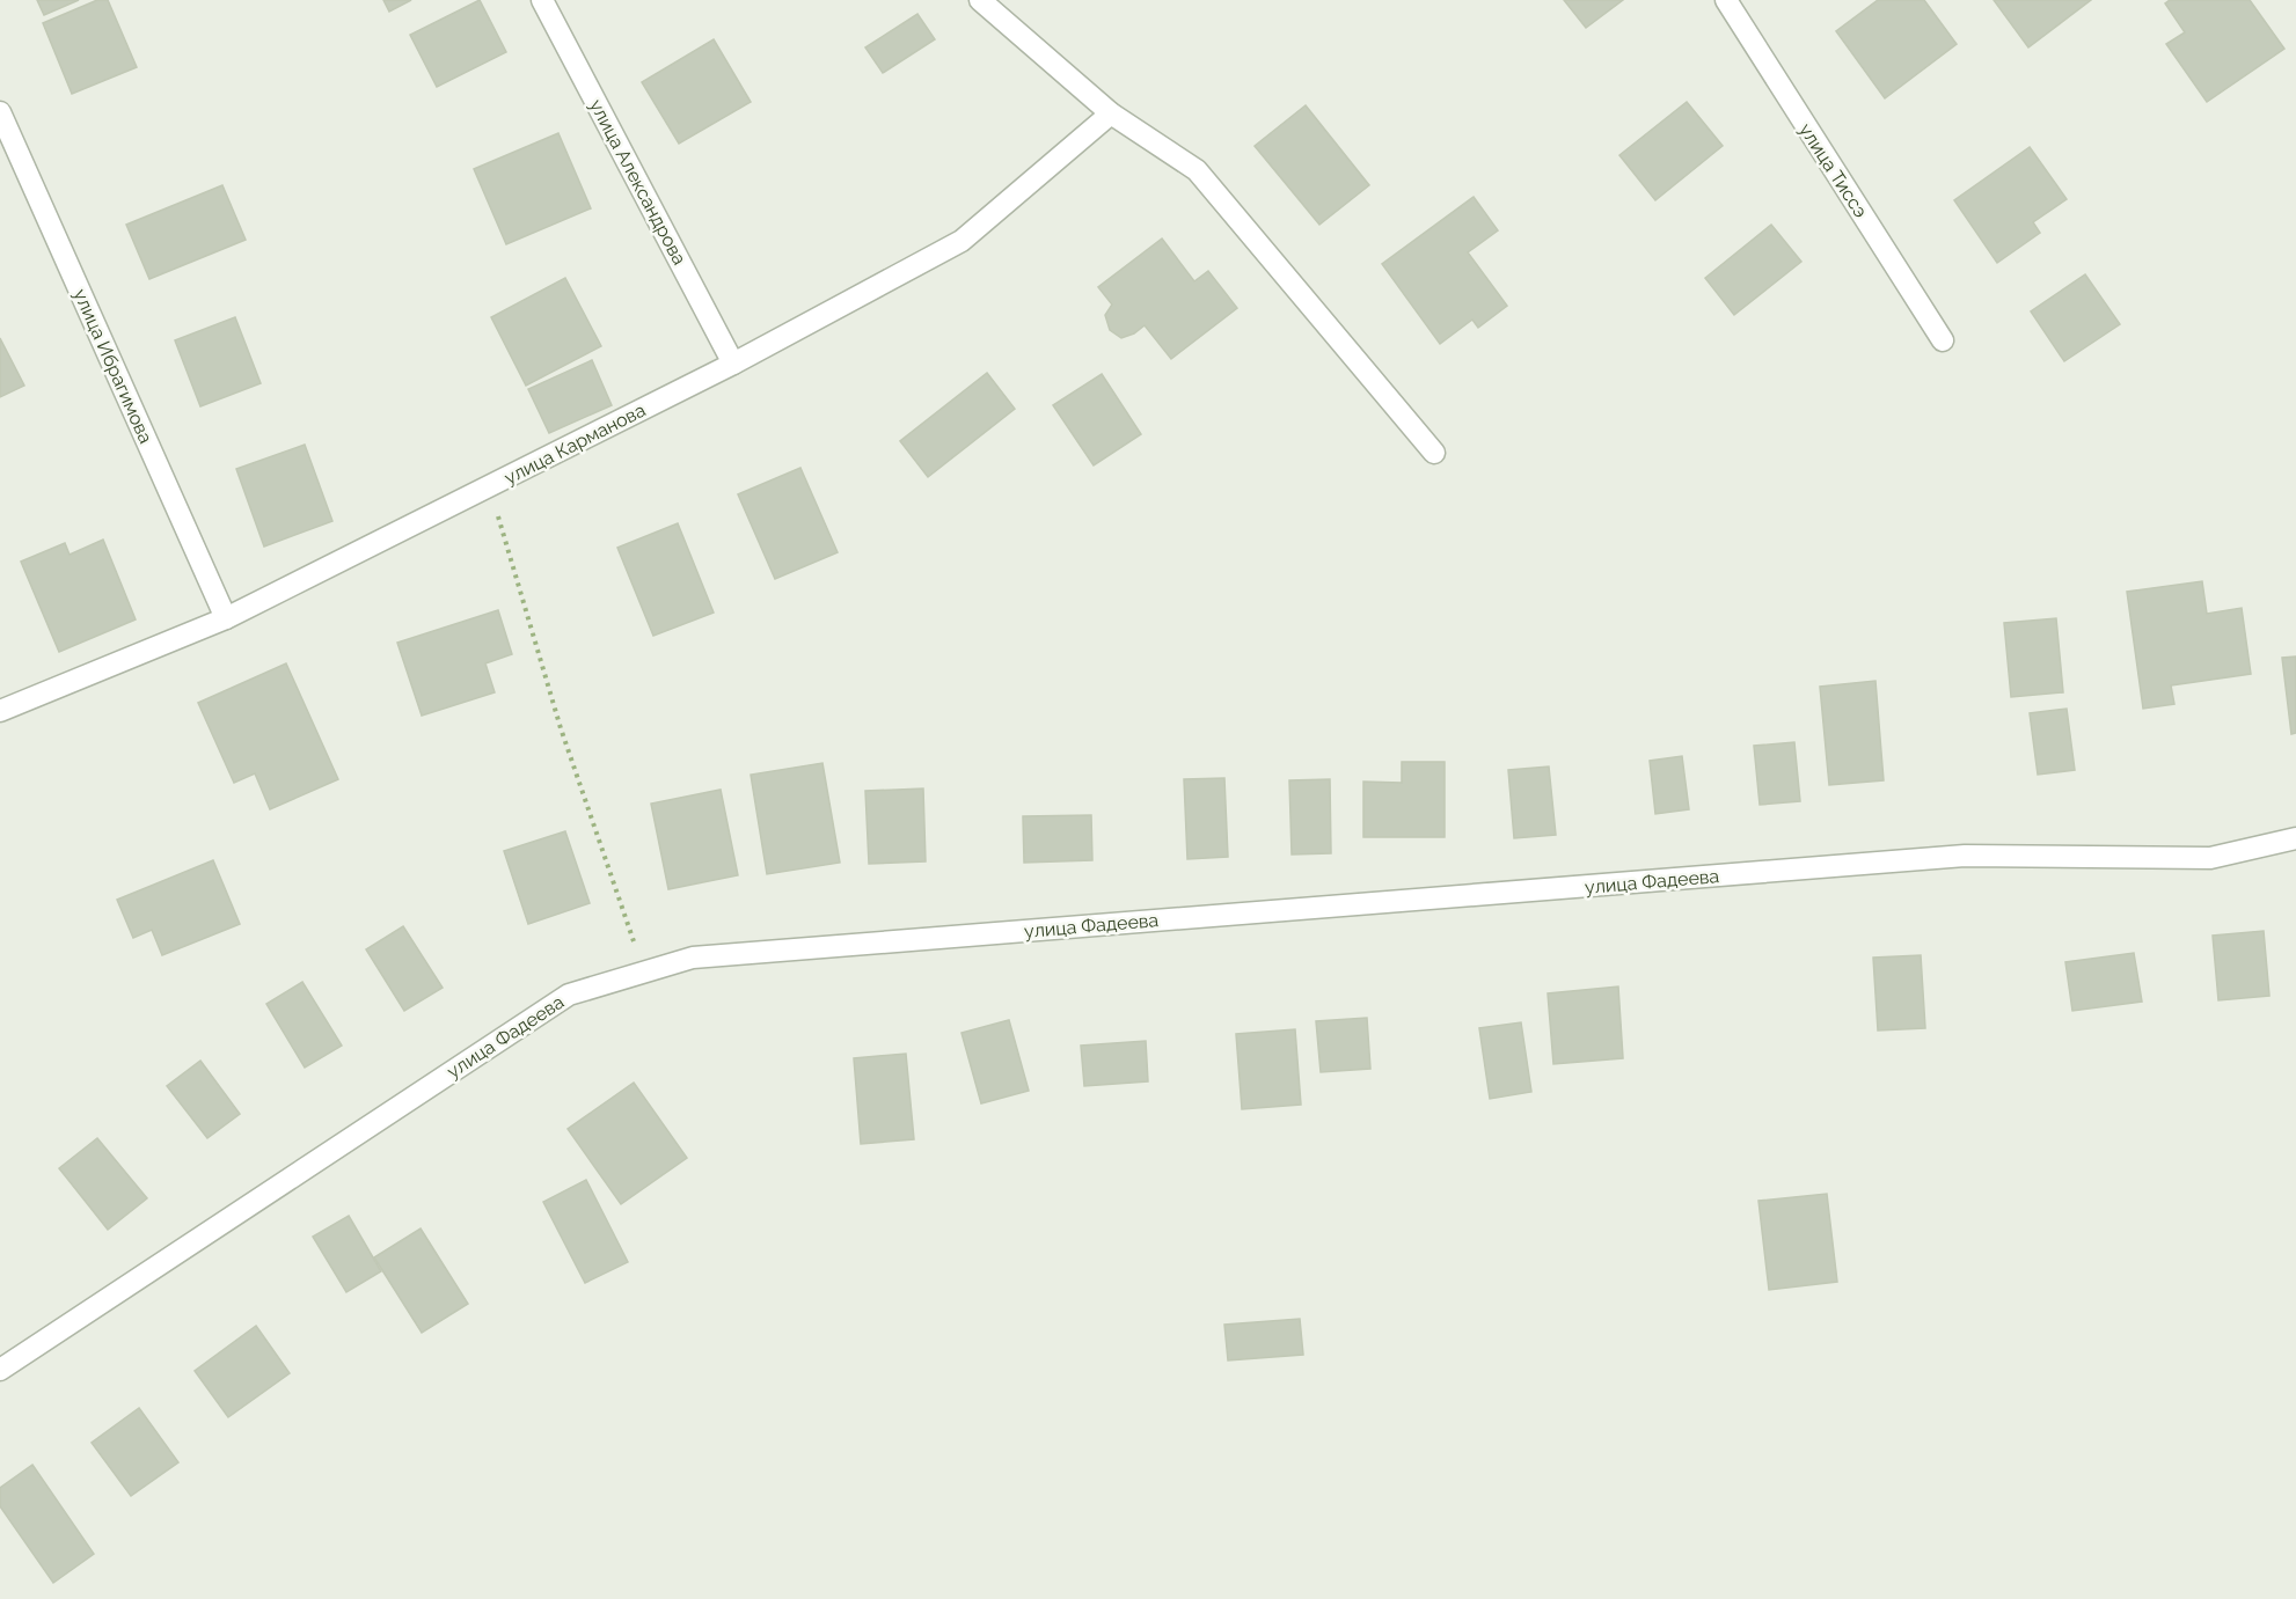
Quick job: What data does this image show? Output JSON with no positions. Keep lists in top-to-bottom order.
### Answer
{
  "streets": {
    "street": [
      "улица Тиссэ",
      "улица Александрова",
      "улица Ибрагимова",
      "улица Карманова",
      "улица Фадеева"
    ]
  },
  "crossings": [
    ["улица Александрова", "улица Карманова"],
    ["улица Ибрагимова", "улица Карманова"]
  ]
}
